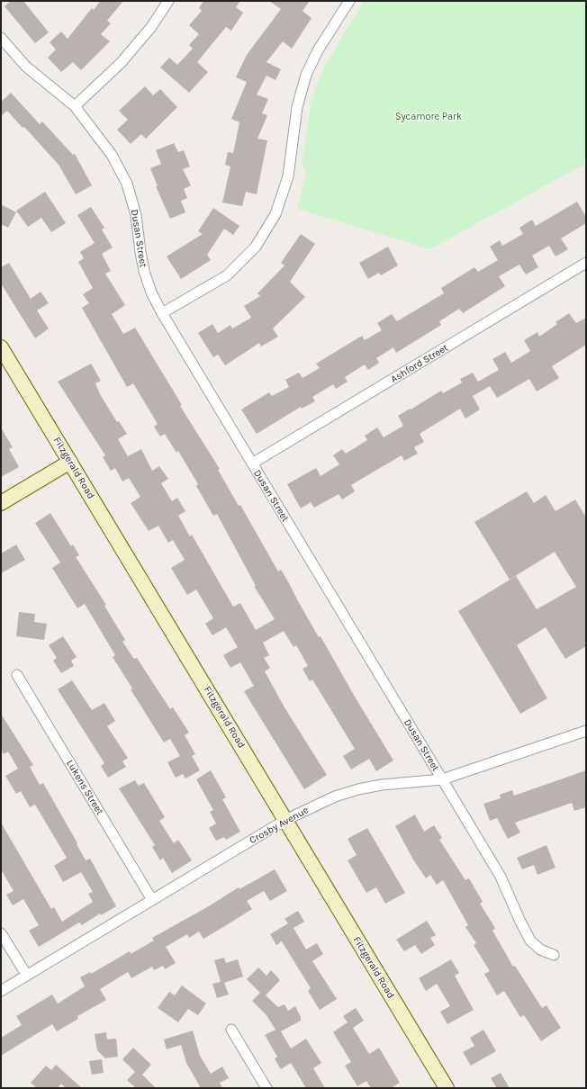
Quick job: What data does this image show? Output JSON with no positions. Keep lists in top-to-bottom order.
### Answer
{
  "streets": {
    "main road": ["Fitzgerald Road"],
    "street": [
      "Dusan Street",
      "Ashford Street",
      "Lukens Street",
      "Crosby Avenue"
    ]
  },
  "crossings": [
    ["Dusan Street", "Ashford Street"],
    ["Dusan Street", "Crosby Avenue"],
    ["Fitzgerald Road", "Crosby Avenue"],
    ["Lukens Street", "Crosby Avenue"]
  ],
  "parks": ["Sycamore Park"]
}
